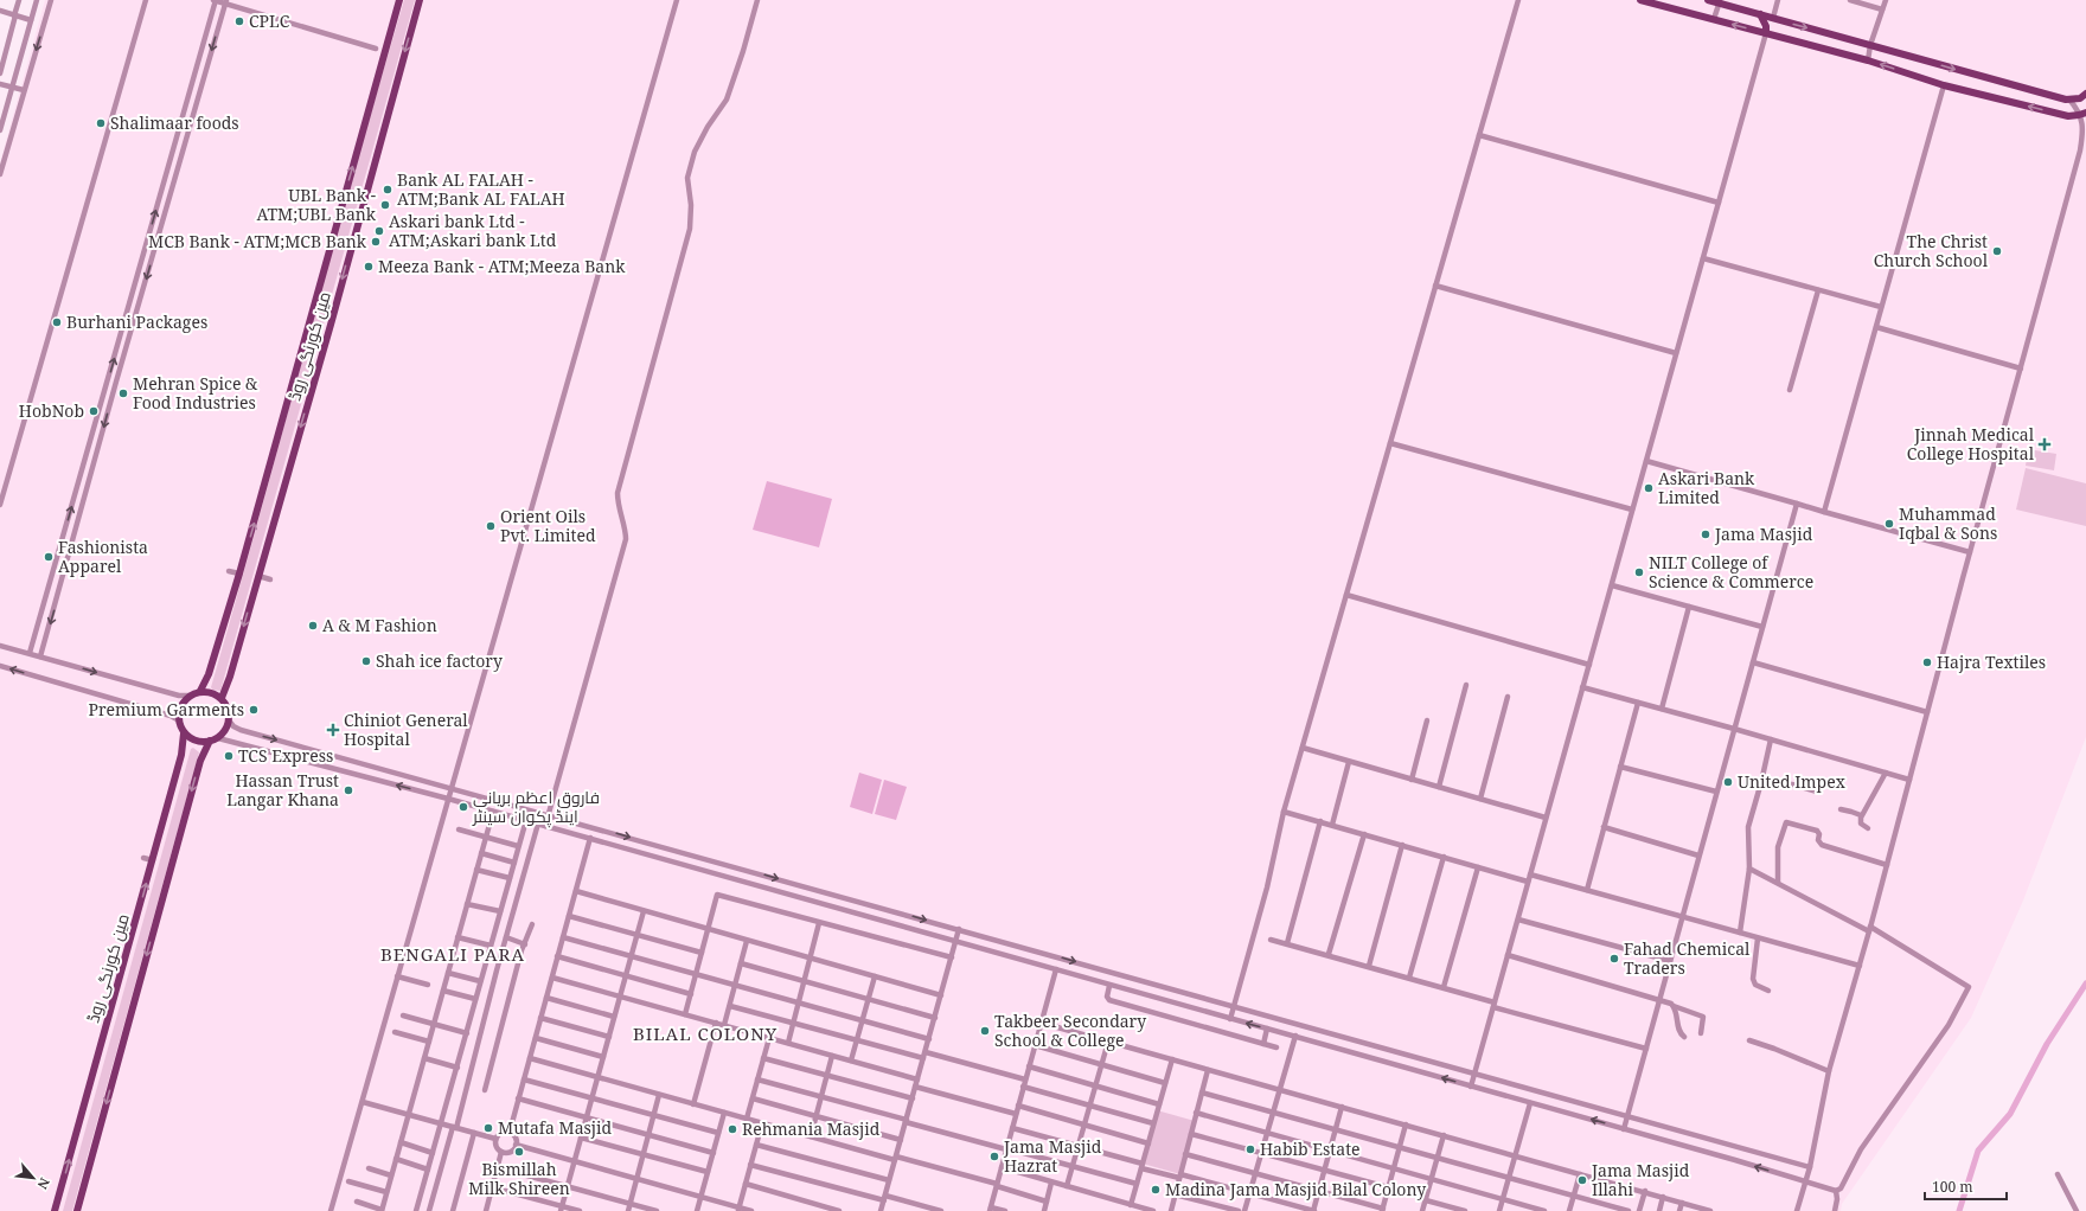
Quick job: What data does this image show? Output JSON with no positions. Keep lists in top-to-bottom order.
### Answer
{
  "streets": {
    "main road": ["مین کورنگی روڈ"]
  },
  "districts": ["BENGALI PARA", "BILAL COLONY"],
  "places": {
    "other": [
      "CPLC",
      "Shalimaar foods",
      "Bank AL FALAH - ATM;Bank AL FALAH",
      "UBL Bank - ATM;UBL Bank",
      "Askari bank Ltd - ATM;Askari bank Ltd",
      "MCB Bank - ATM;MCB Bank",
      "The Christ Church School",
      "Meeza Bank - ATM;Meeza Bank",
      "Burhani Packages",
      "Mehran Spice & Food Industries",
      "HobNob",
      "Askari Bank Limited",
      "Muhammad Iqbal & Sons",
      "Orient Oils Pvt. Limited",
      "Jama Masjid",
      "Fashionista Apparel",
      "NILT College of Science & Commerce",
      "A & M Fashion",
      "Shah ice factory",
      "Hajra Textiles",
      "Premium Garments",
      "TCS Express",
      "United Impex",
      "Hassan Trust Langar Khana",
      "فاروق اعظم بریانی اینڈ پکوان سینٹر",
      "Fahad Chemical Traders",
      "Takbeer Secondary School & College",
      "Mutafa Masjid",
      "Rehmania Masjid",
      "Habib Estate",
      "Bismillah Milk Shireen",
      "Jama Masjid Hazrat",
      "Jama Masjid Illahi",
      "Madina Jama Masjid Bilal Colony"
    ],
    "health": ["Jinnah Medical College Hospital", "Chiniot General Hospital"]
  },
  "scale_bar": "100 m",
  "north": "bottom right"
}
